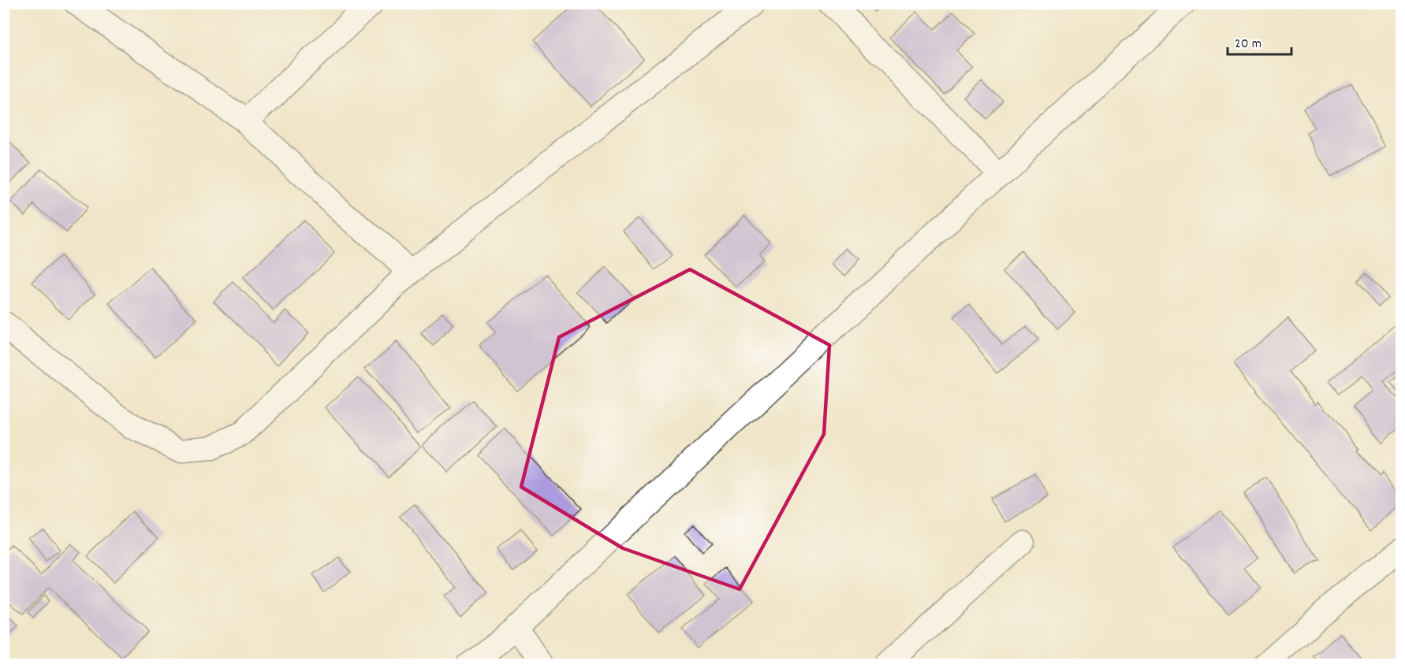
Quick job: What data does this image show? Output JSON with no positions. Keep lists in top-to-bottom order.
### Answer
{
  "scale_bar": "20 m"
}
